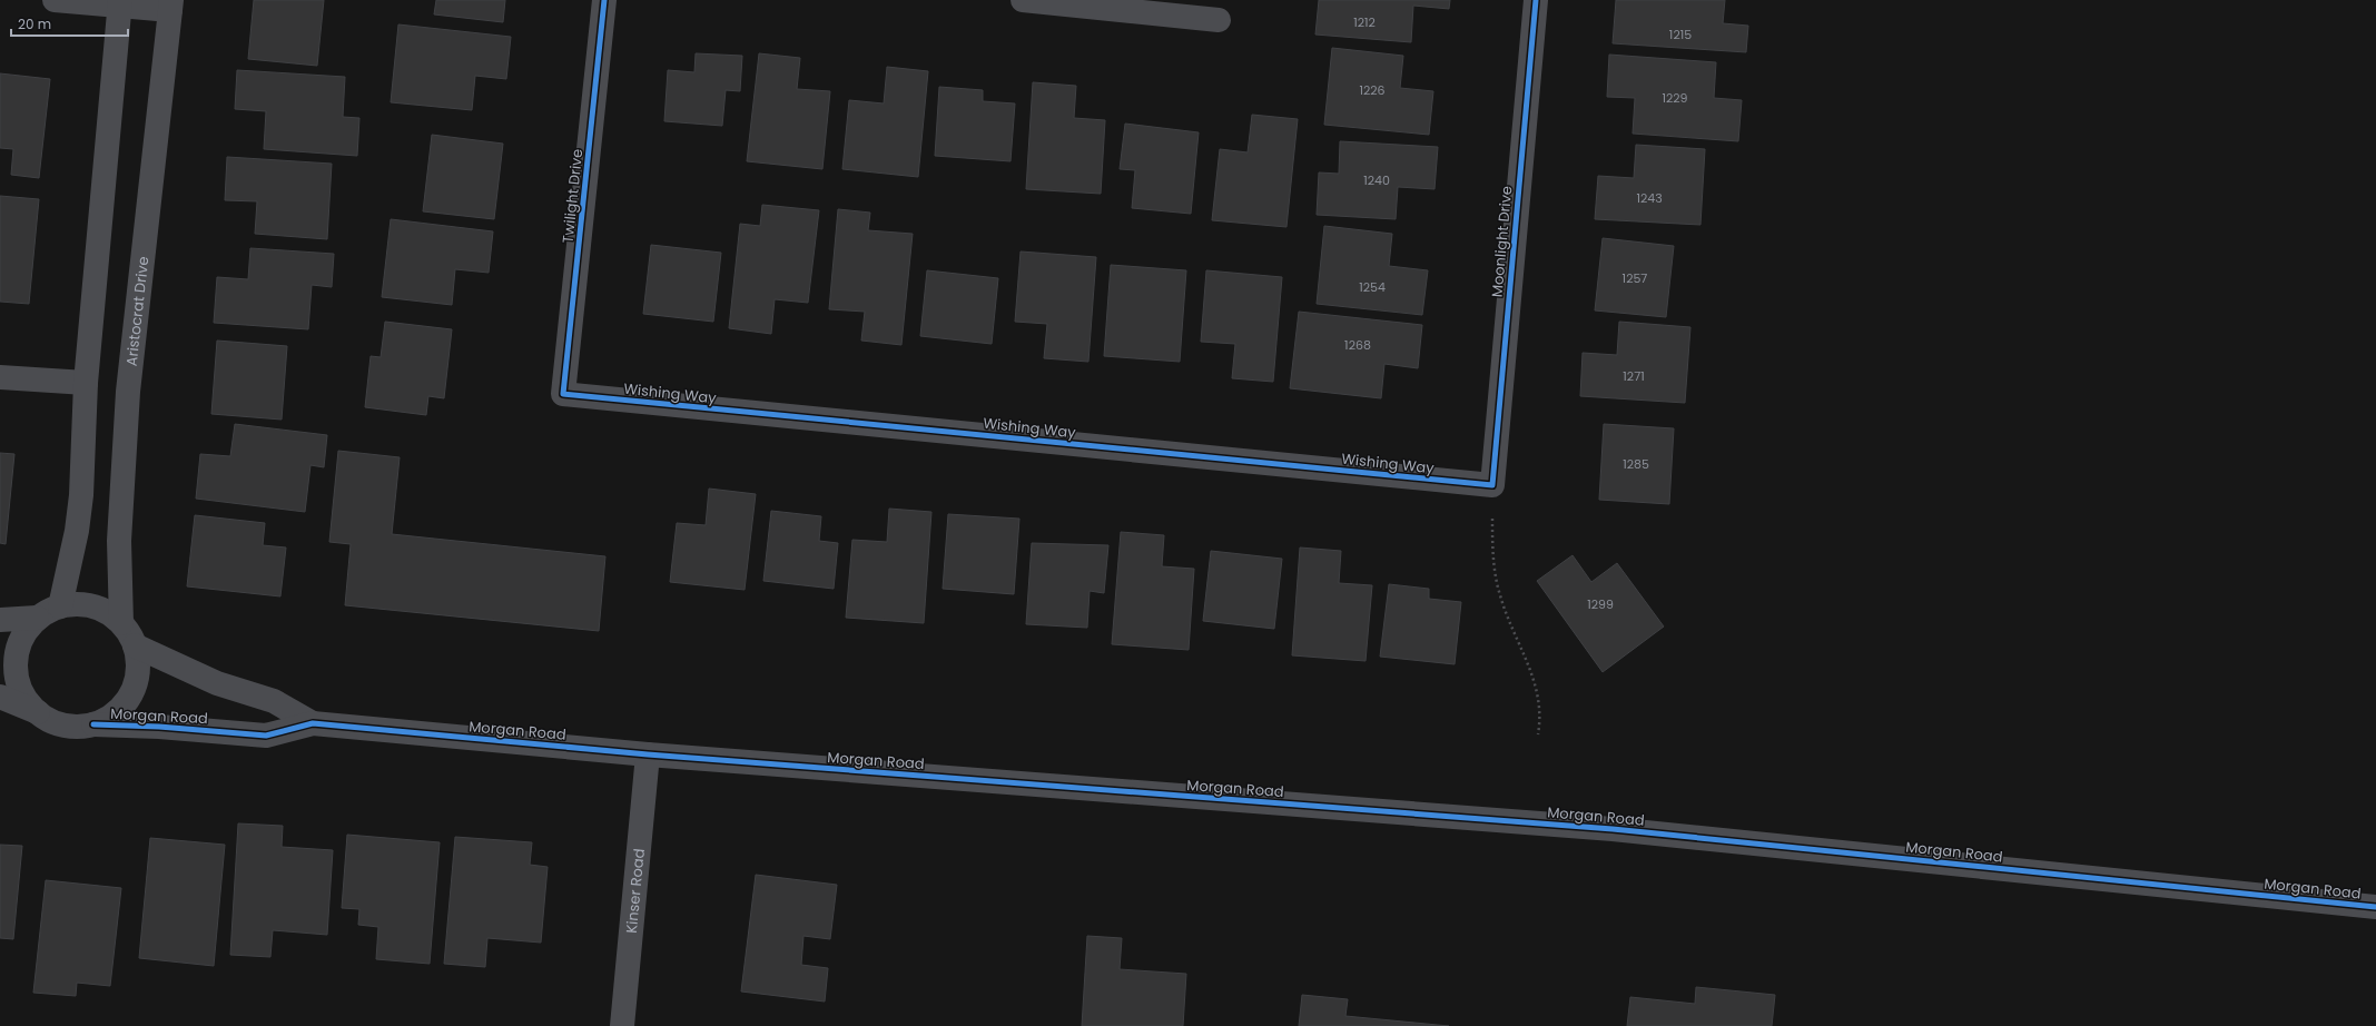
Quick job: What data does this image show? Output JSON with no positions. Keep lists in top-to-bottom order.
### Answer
{
  "streets": {
    "street": [
      "Twilight Drive",
      "Moonlight Drive",
      "Aristocrat Drive",
      "Wishing Way",
      "Morgan Road",
      "Kinser Road"
    ]
  },
  "crossings": [
    ["Twilight Drive", "Wishing Way"],
    ["Moonlight Drive", "Wishing Way"],
    ["Aristocrat Drive", "Morgan Road"],
    ["Morgan Road", "Kinser Road"]
  ],
  "house_numbers": [
    "1212",
    "1215",
    "1226",
    "1229",
    "1240",
    "1243",
    "1257",
    "1254",
    "1268",
    "1271",
    "1285",
    "1299"
  ],
  "scale_bar": "20 m"
}
